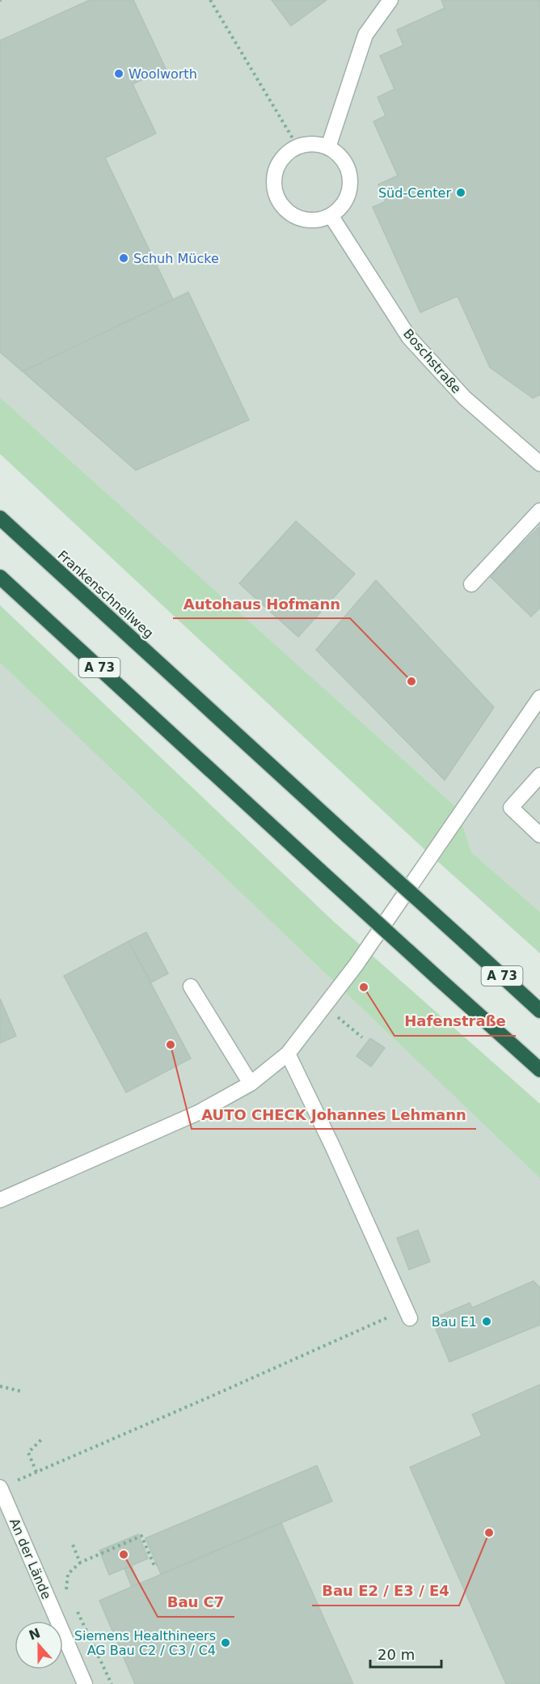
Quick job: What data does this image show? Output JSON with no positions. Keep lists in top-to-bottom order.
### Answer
{
  "streets": {
    "highway": ["Frankenschnellweg", "A 73"],
    "street": ["Boschstraße", "An der Lände"]
  },
  "places": [
    "Woolworth",
    "Süd-Center",
    "Schuh Mücke",
    "Autohaus Hofmann",
    "Hafenstraße",
    "AUTO CHECK Johannes Lehmann",
    "Bau E1",
    "Bau E2 / E3 / E4",
    "Bau C7",
    "Siemens Healthineers AG Bau C2 / C3 / C4"
  ],
  "scale_bar": "20 m",
  "north": "top"
}
